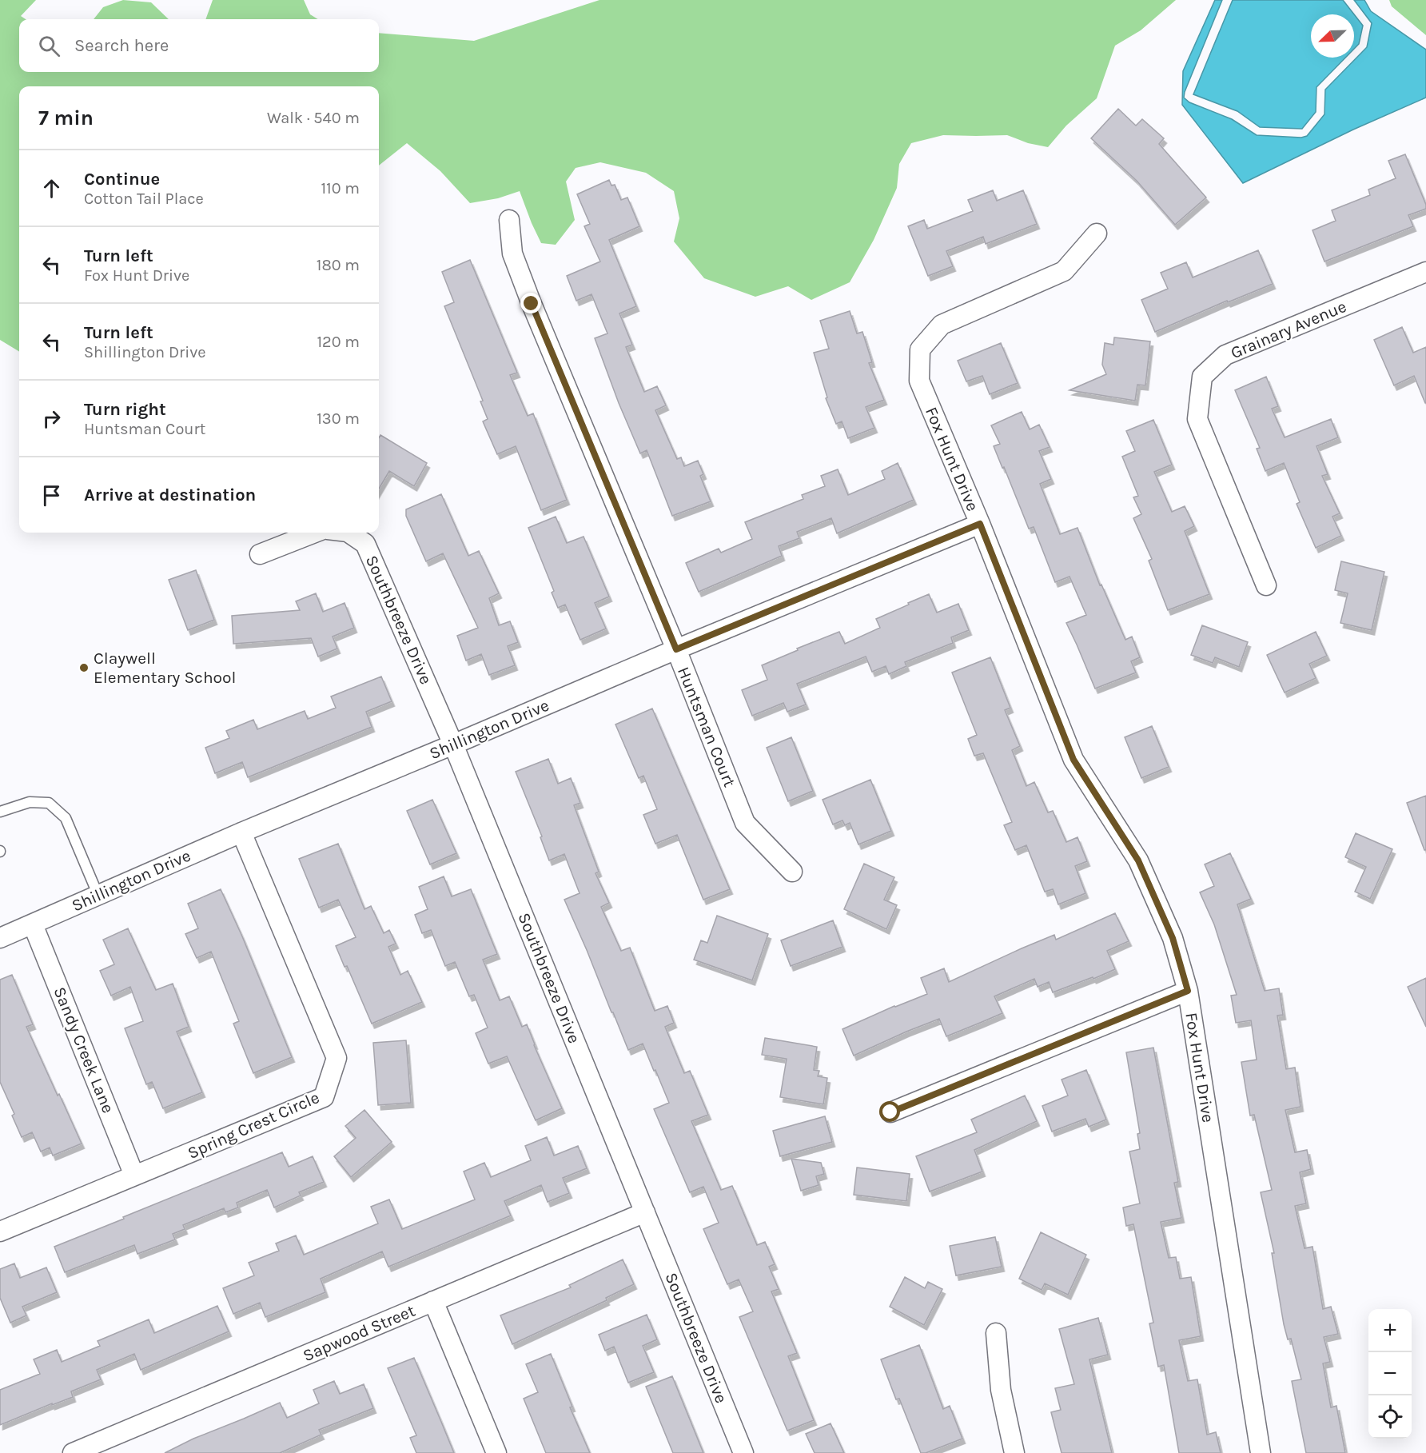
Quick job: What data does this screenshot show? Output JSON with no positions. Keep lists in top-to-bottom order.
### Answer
{
  "streets": {
    "street": [
      "Grainary Avenue",
      "Fox Hunt Drive",
      "Southbreeze Drive",
      "Huntsman Court",
      "Shillington Drive",
      "Sandy Creek Lane",
      "Spring Crest Circle",
      "Sapwood Street"
    ]
  },
  "crossings": [
    ["Fox Hunt Drive", "Shillington Drive"],
    ["Southbreeze Drive", "Shillington Drive"],
    ["Southbreeze Drive", "Sapwood Street"],
    ["Huntsman Court", "Shillington Drive"],
    ["Shillington Drive", "Sandy Creek Lane"],
    ["Shillington Drive", "Spring Crest Circle"],
    ["Sandy Creek Lane", "Spring Crest Circle"]
  ],
  "places": ["Claywell Elementary School"],
  "north": "bottom left",
  "page": {
    "search": "Search here",
    "heading": ["7 min", "Walk · 540 m"],
    "list": [
      ["Continue", "Cotton Tail Place", "110 m"],
      ["Turn left", "Fox Hunt Drive", "180 m"],
      ["Turn left", "Shillington Drive", "120 m"],
      ["Turn right", "Huntsman Court", "130 m"],
      "Arrive at destination"
    ],
    "map_buttons": ["+", "−"]
  }
}
